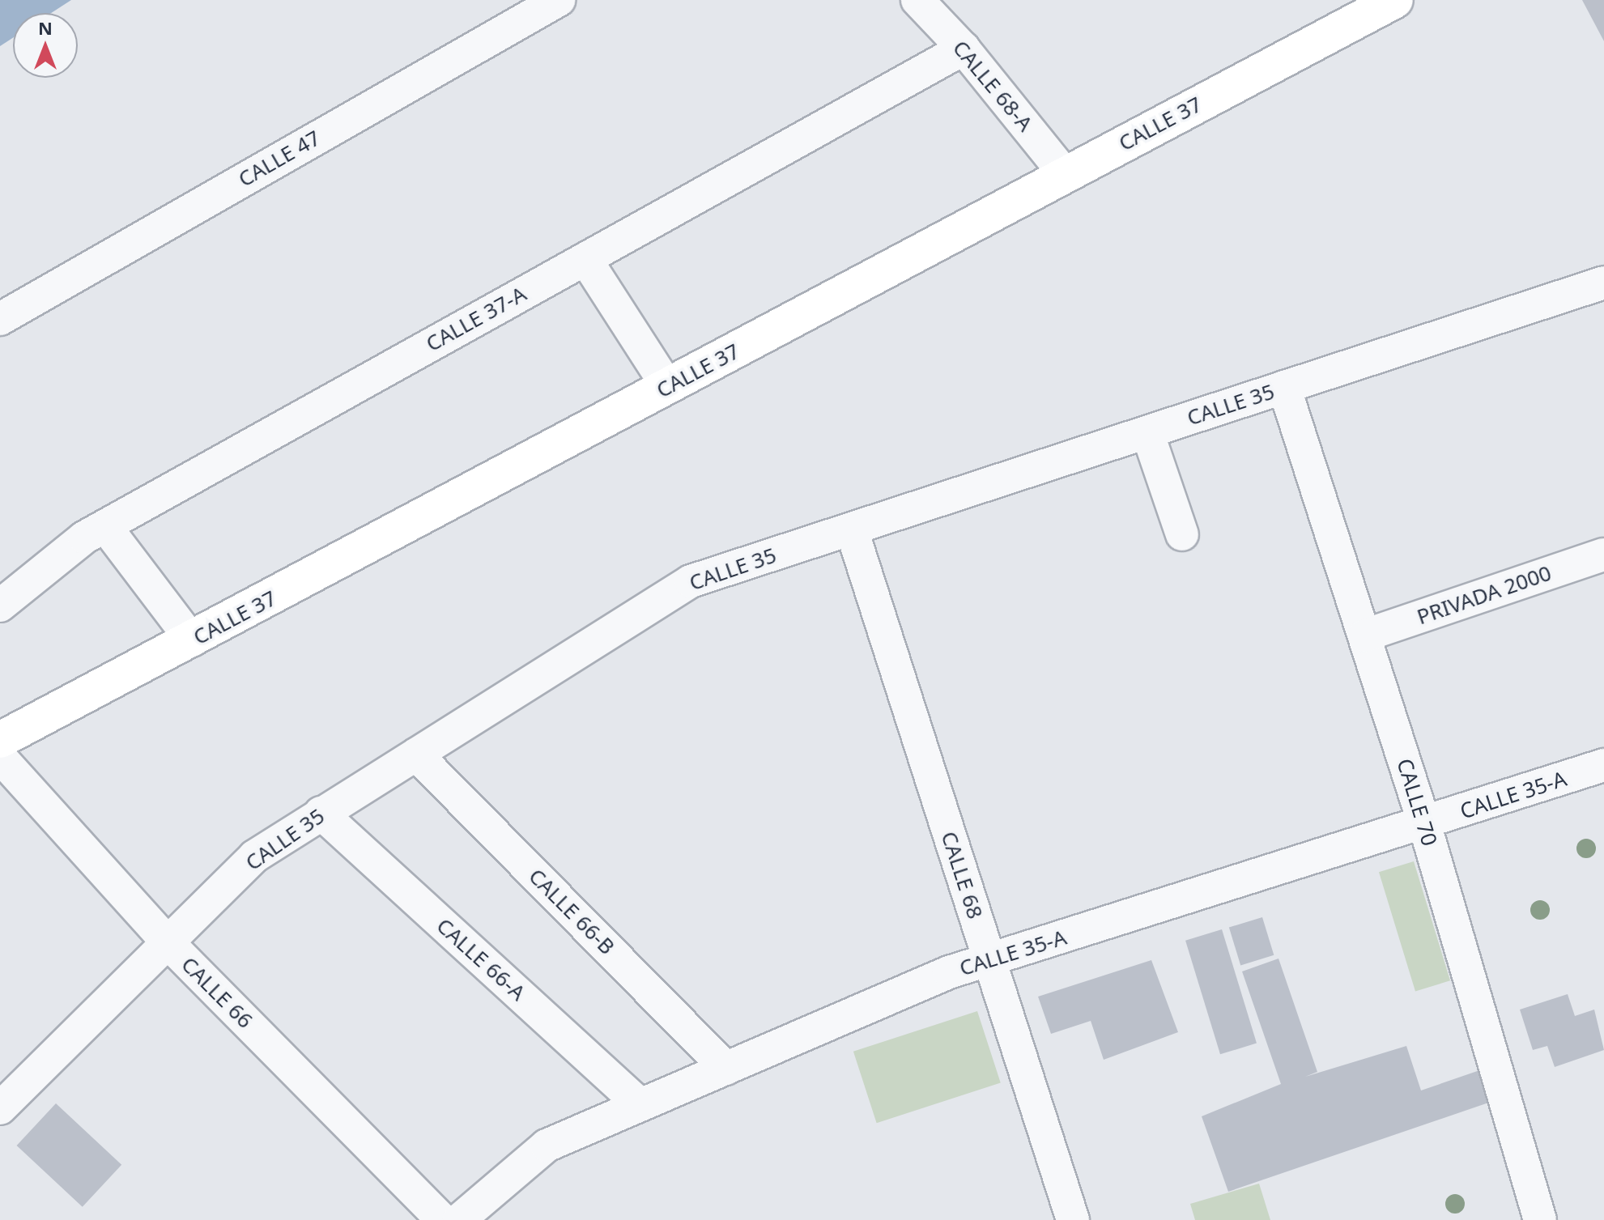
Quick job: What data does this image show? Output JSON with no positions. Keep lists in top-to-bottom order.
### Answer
{
  "streets": {
    "street": [
      "CALLE 68-A",
      "CALLE 37",
      "CALLE 47",
      "CALLE 37-A",
      "CALLE 35",
      "PRIVADA 2000",
      "CALLE 35-A",
      "CALLE 70",
      "CALLE 68",
      "CALLE 66-B",
      "CALLE 66-A",
      "CALLE 66"
    ]
  },
  "crossings": [
    ["CALLE 68-A", "CALLE 37"],
    ["CALLE 68-A", "CALLE 37-A"],
    ["CALLE 35", "CALLE 70"],
    ["CALLE 35", "CALLE 68"],
    ["CALLE 35", "CALLE 66-B"],
    ["CALLE 35", "CALLE 66-A"],
    ["CALLE 35", "CALLE 66"],
    ["PRIVADA 2000", "CALLE 70"],
    ["CALLE 35-A", "CALLE 70"],
    ["CALLE 35-A", "CALLE 68"],
    ["CALLE 35-A", "CALLE 66-B"],
    ["CALLE 35-A", "CALLE 66-A"]
  ],
  "north": "top"
}
